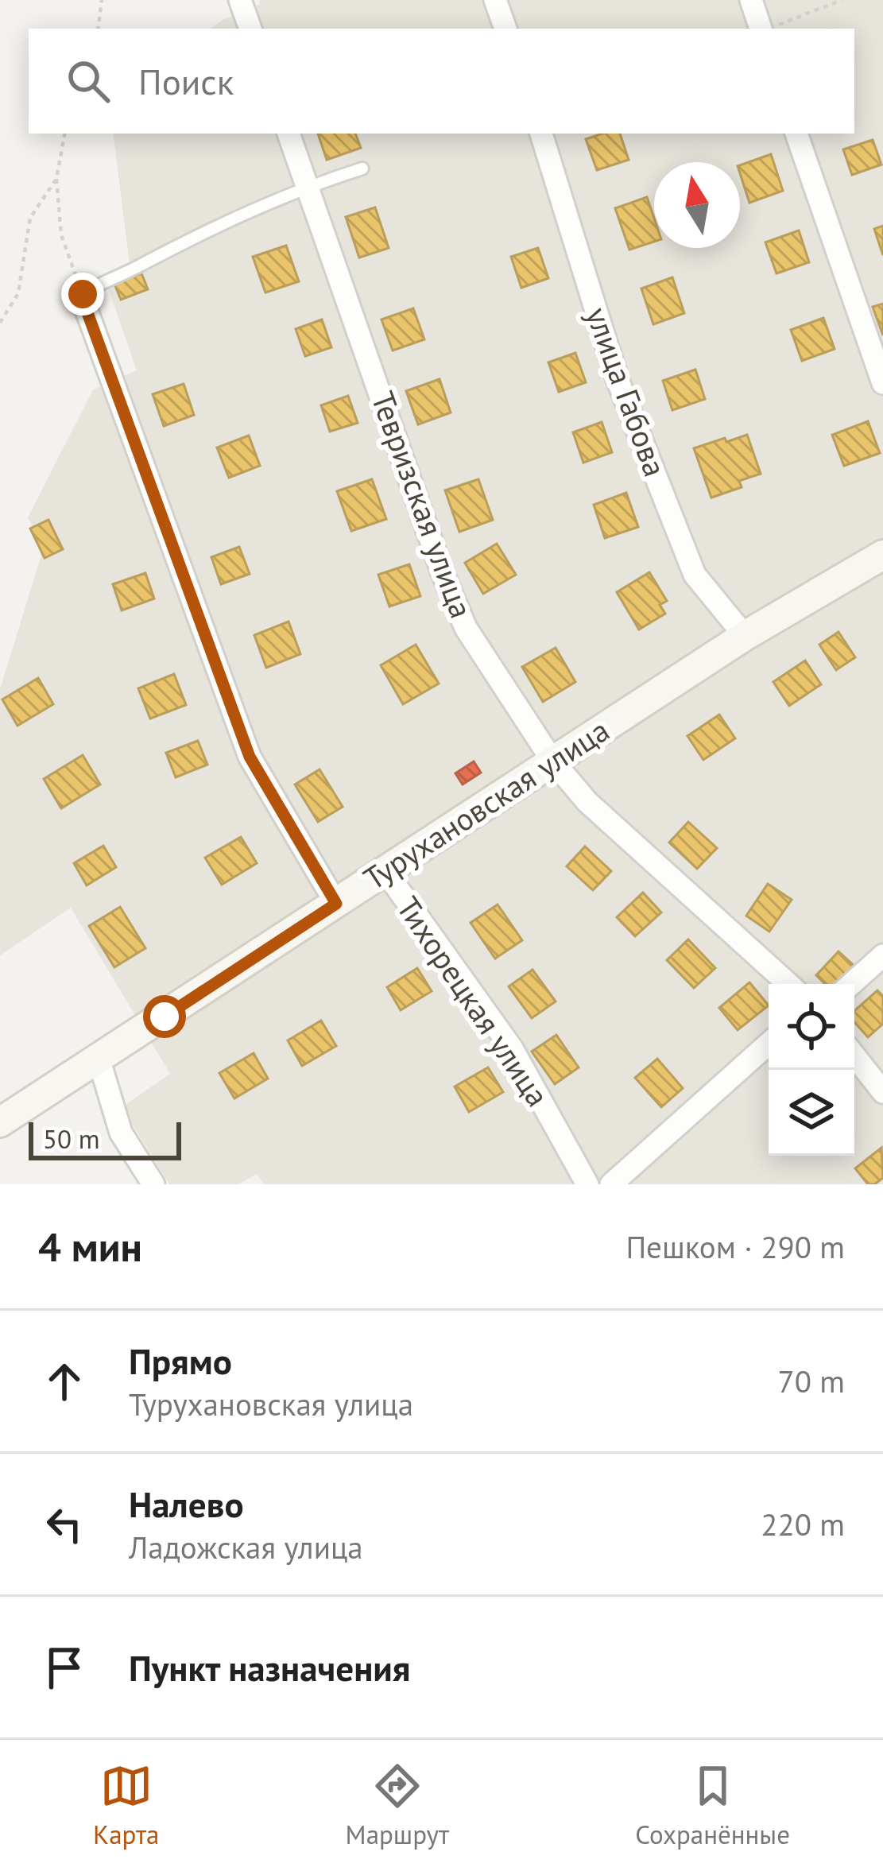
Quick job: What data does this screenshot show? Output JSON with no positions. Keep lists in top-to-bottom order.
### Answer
{
  "streets": {
    "street": [
      "улица Габова",
      "Тевризская улица",
      "Турухановская улица",
      "Тихорецкая улица"
    ]
  },
  "crossings": [
    ["улица Габова", "Турухановская улица"],
    ["Тевризская улица", "Турухановская улица"],
    ["Турухановская улица", "Тихорецкая улица"]
  ],
  "scale_bar": "50 m",
  "north": "top",
  "page": {
    "search": "Поиск",
    "scale": "50 m",
    "heading": ["4 мин", "Пешком · 290 m"],
    "list": [
      ["Прямо", "Турухановская улица", "70 m"],
      ["Налево", "Ладожская улица", "220 m"],
      "Пункт назначения"
    ],
    "nav": ["Карта", "Маршрут", "Сохранённые"]
  }
}
